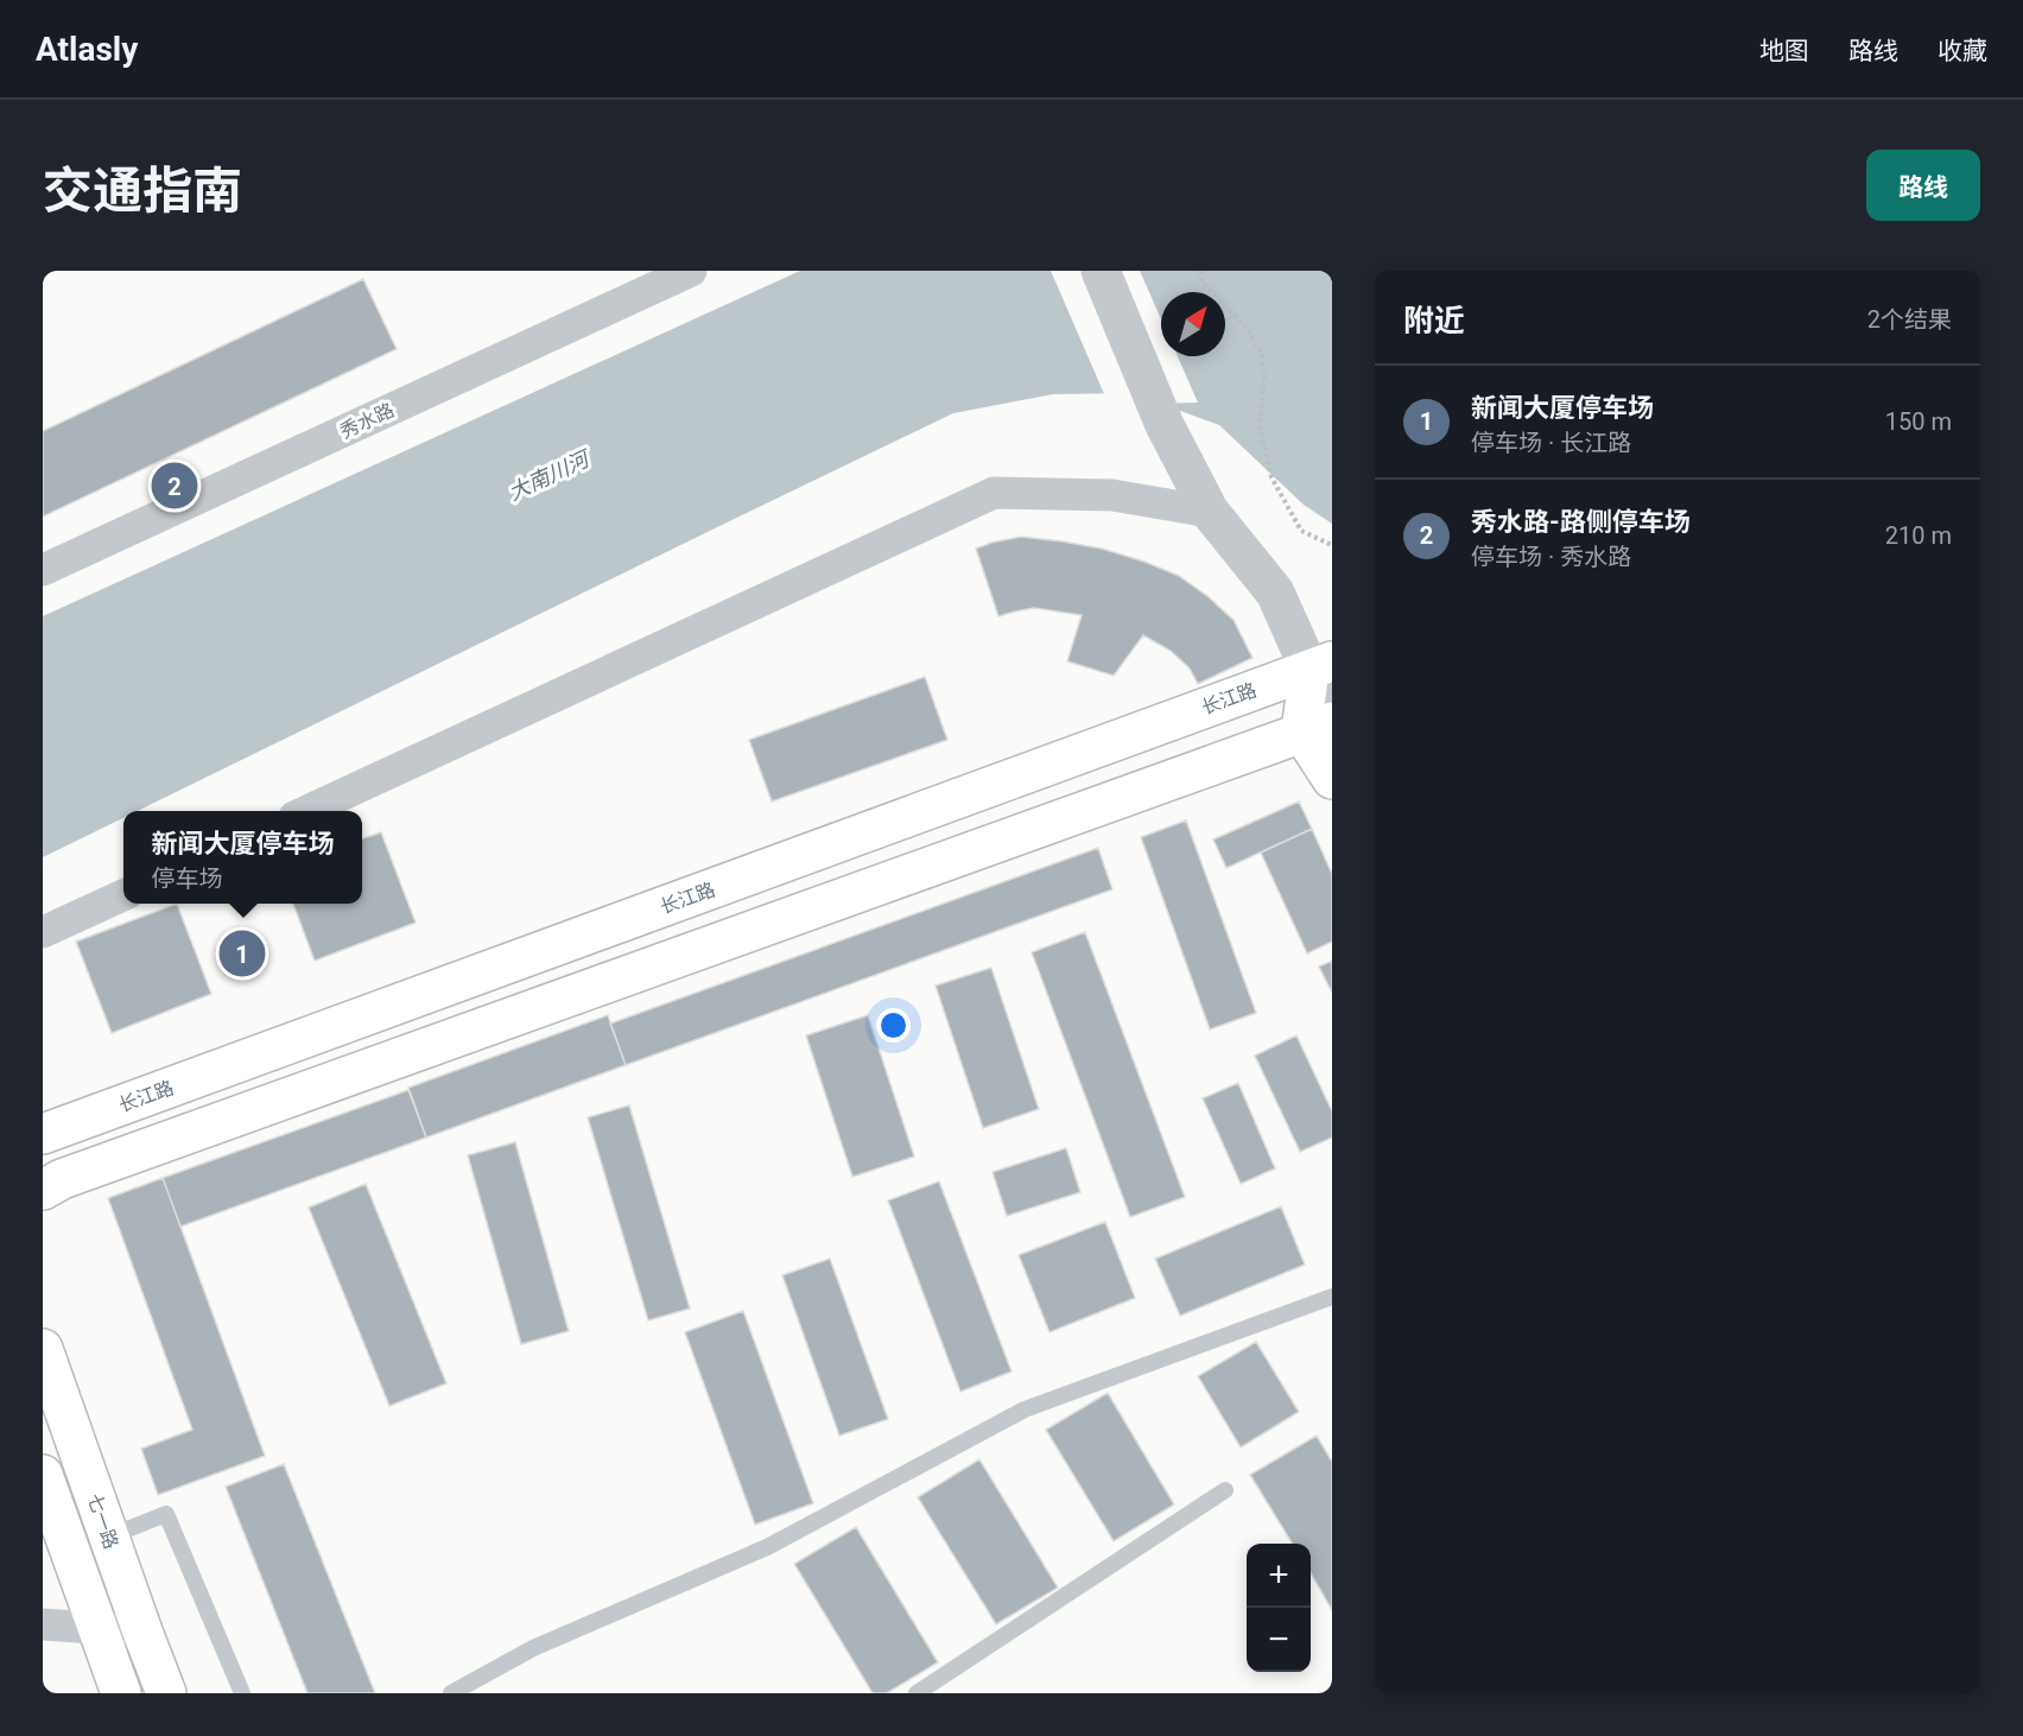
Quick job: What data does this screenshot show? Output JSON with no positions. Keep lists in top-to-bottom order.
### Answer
{
  "streets": {
    "main road": ["长江路", "七一路"],
    "street": ["秀水路"]
  },
  "water": ["大南川河"],
  "north": "top right",
  "page": {
    "header": "Atlasly",
    "nav": ["地图", "路线", "收藏"],
    "title": "交通指南",
    "buttons": "路线",
    "heading": ["附近", "2个结果"],
    "list": [
      {
        "mark": "1",
        "name": "新闻大厦停车场",
        "note": "停车场 · 长江路",
        "value": "150 m"
      },
      {
        "mark": "2",
        "name": "秀水路-路侧停车场",
        "note": "停车场 · 秀水路",
        "value": "210 m"
      }
    ],
    "pins": ["2", "1"],
    "popup": ["新闻大厦停车场", "停车场"],
    "map_buttons": ["+", "−"]
  }
}
